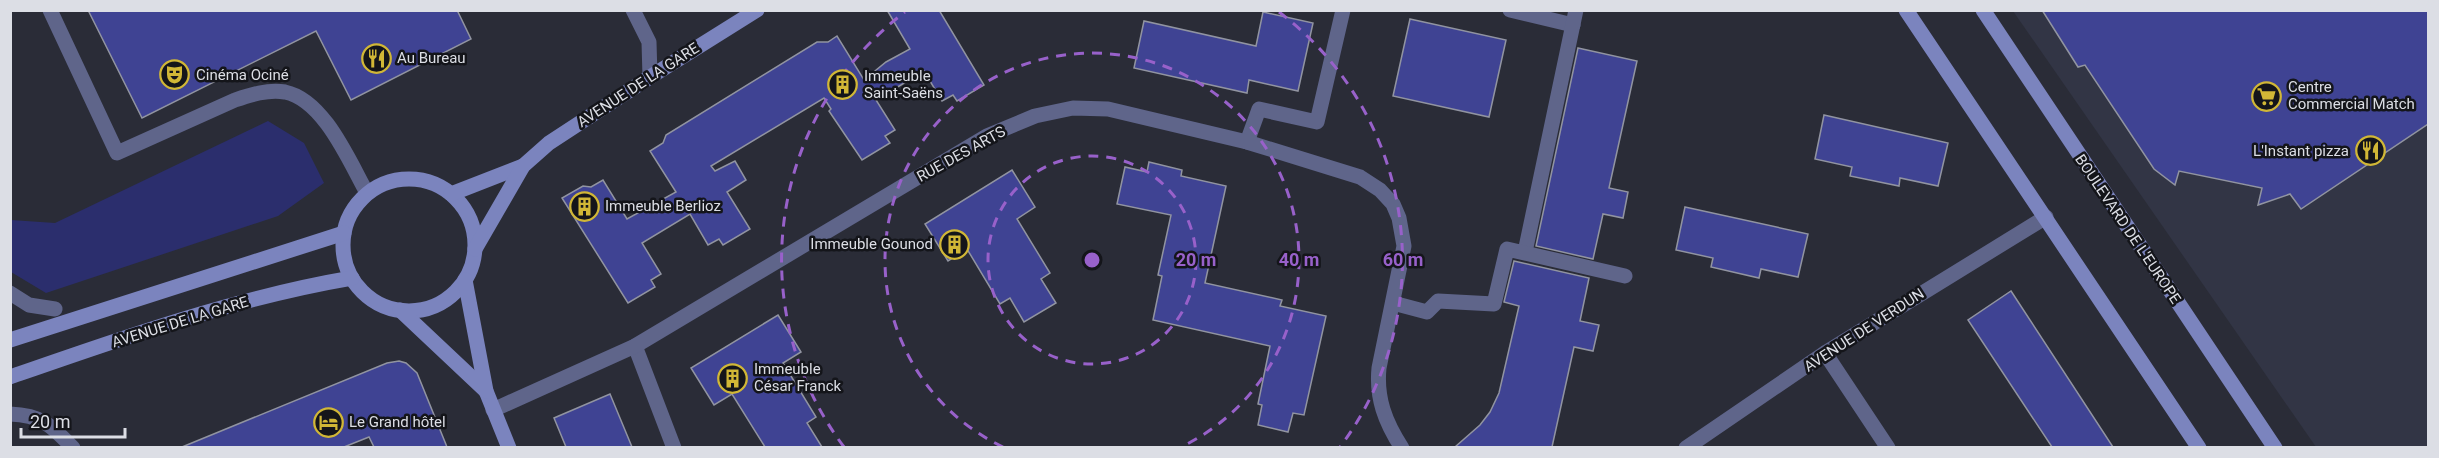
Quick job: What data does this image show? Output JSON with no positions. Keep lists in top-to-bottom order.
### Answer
{
  "streets": {
    "main road": ["AVENUE DE LA GARE", "BOULEVARD DE L'EUROPE"],
    "street": ["RUE DES ARTS", "AVENUE DE VERDUN"]
  },
  "places": {
    "restaurant": ["Au Bureau", "L'Instant pizza"],
    "theatre": ["Cinéma Ociné"],
    "building": [
      "Immeuble Saint-Saëns",
      "Immeuble Berlioz",
      "Immeuble Gounod",
      "Immeuble César Franck"
    ],
    "supermarket": ["Centre Commercial Match"],
    "hotel": ["Le Grand hôtel"]
  },
  "scale_bar": "20 m",
  "rings": ["20 m", "40 m", "60 m"]
}
